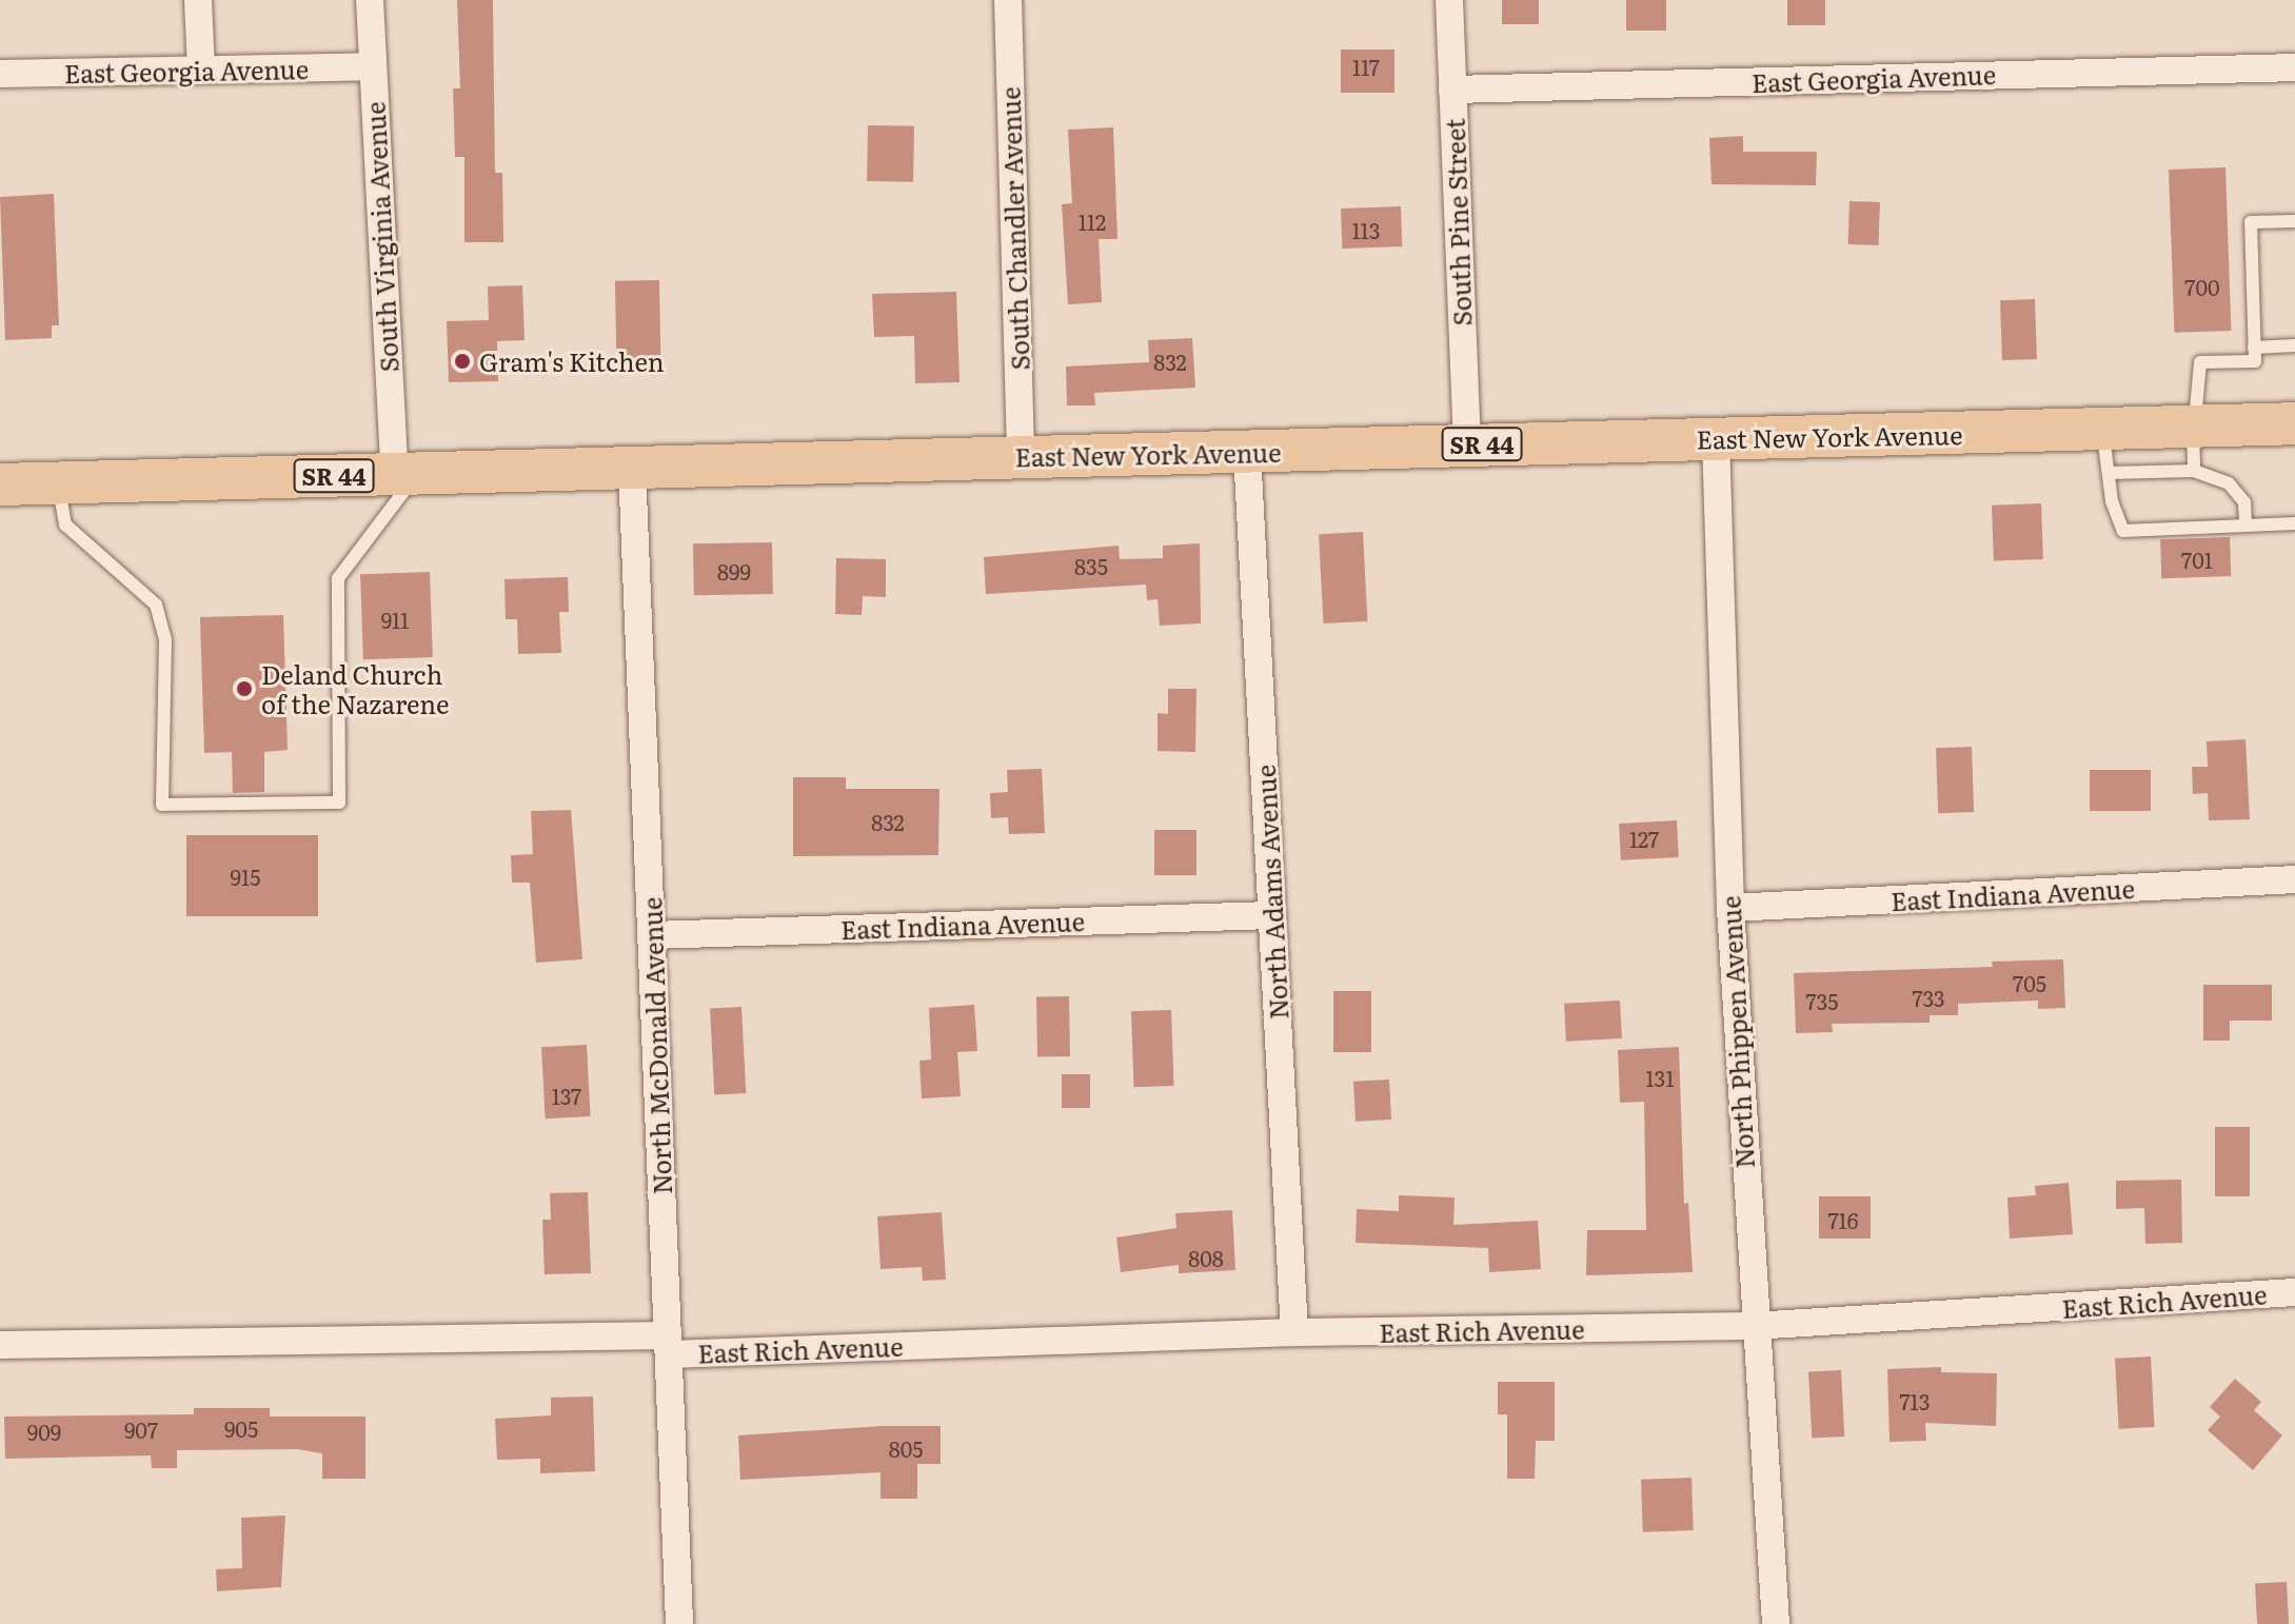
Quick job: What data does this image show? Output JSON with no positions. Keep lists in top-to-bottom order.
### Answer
{
  "streets": {
    "main road": ["East New York Avenue", "SR 44"],
    "street": [
      "East Georgia Avenue",
      "South Pine Street",
      "South Chandler Avenue",
      "South Virginia Avenue",
      "North Adams Avenue",
      "East Indiana Avenue",
      "North Phippen Avenue",
      "North McDonald Avenue",
      "East Rich Avenue"
    ]
  },
  "crossings": [
    ["East Georgia Avenue", "South Pine Street"],
    ["East Georgia Avenue", "South Virginia Avenue"],
    ["South Pine Street", "East New York Avenue"],
    ["South Chandler Avenue", "East New York Avenue"],
    ["South Virginia Avenue", "East New York Avenue"],
    ["East New York Avenue", "North Adams Avenue"],
    ["East New York Avenue", "North Phippen Avenue"],
    ["East New York Avenue", "North McDonald Avenue"],
    ["North Adams Avenue", "East Indiana Avenue"],
    ["North Adams Avenue", "East Rich Avenue"],
    ["East Indiana Avenue", "North Phippen Avenue"],
    ["East Indiana Avenue", "North McDonald Avenue"],
    ["North Phippen Avenue", "East Rich Avenue"],
    ["North McDonald Avenue", "East Rich Avenue"]
  ],
  "places": ["Gram's Kitchen", "Deland Church of the Nazarene"],
  "house_numbers": [
    "117",
    "112",
    "113",
    "700",
    "832",
    "701",
    "835",
    "899",
    "911",
    "832",
    "127",
    "915",
    "705",
    "733",
    "735",
    "131",
    "137",
    "716",
    "808",
    "713",
    "905",
    "907",
    "909",
    "805"
  ]
}
